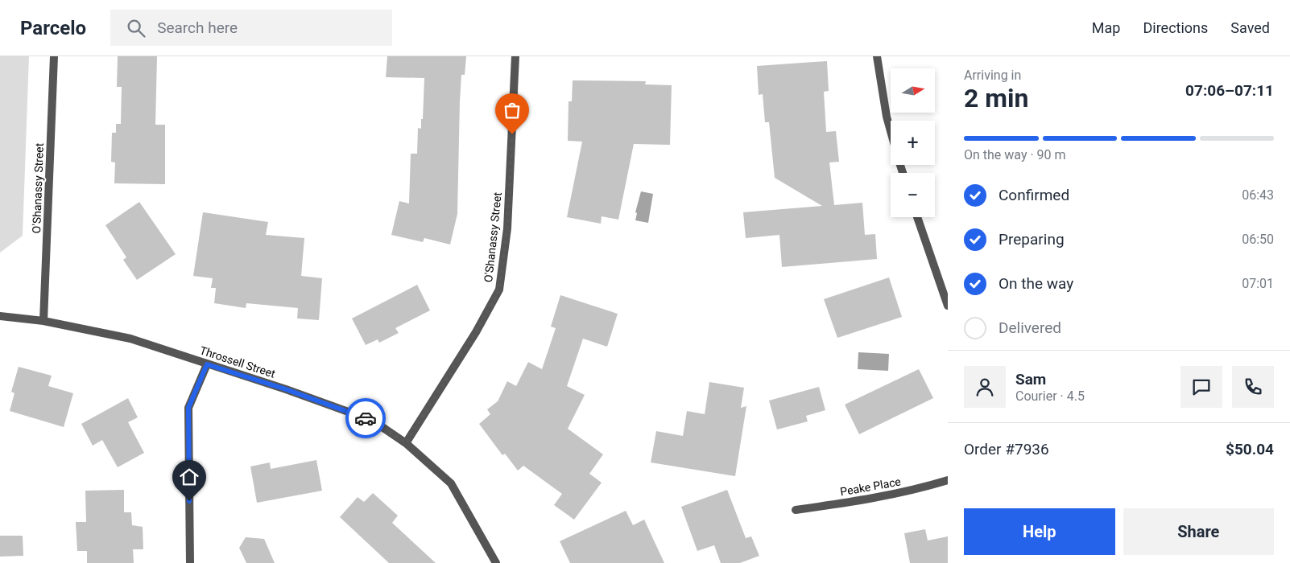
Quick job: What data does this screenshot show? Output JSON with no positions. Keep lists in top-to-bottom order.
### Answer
{
  "streets": {
    "street": ["O'Shanassy Street", "Throssell Street", "Peake Place"]
  },
  "crossings": [
    ["O'Shanassy Street", "Throssell Street"]
  ],
  "north": "right",
  "page": {
    "header": "Parcelo",
    "search": "Search here",
    "nav": ["Map", "Directions", "Saved"],
    "heading": ["2 min", "Arriving in", "07:06–07:11"],
    "panel": [
      "Sam",
      "Courier · 4.5",
      "Order #7936",
      "$50.04"
    ],
    "map_buttons": ["+", "−"],
    "bar": "On the way · 90 m",
    "list": [
      ["Confirmed", "06:43"],
      ["Preparing", "06:50"],
      ["On the way", "07:01"],
      "Delivered"
    ],
    "buttons": ["Help", "Share"]
  }
}
